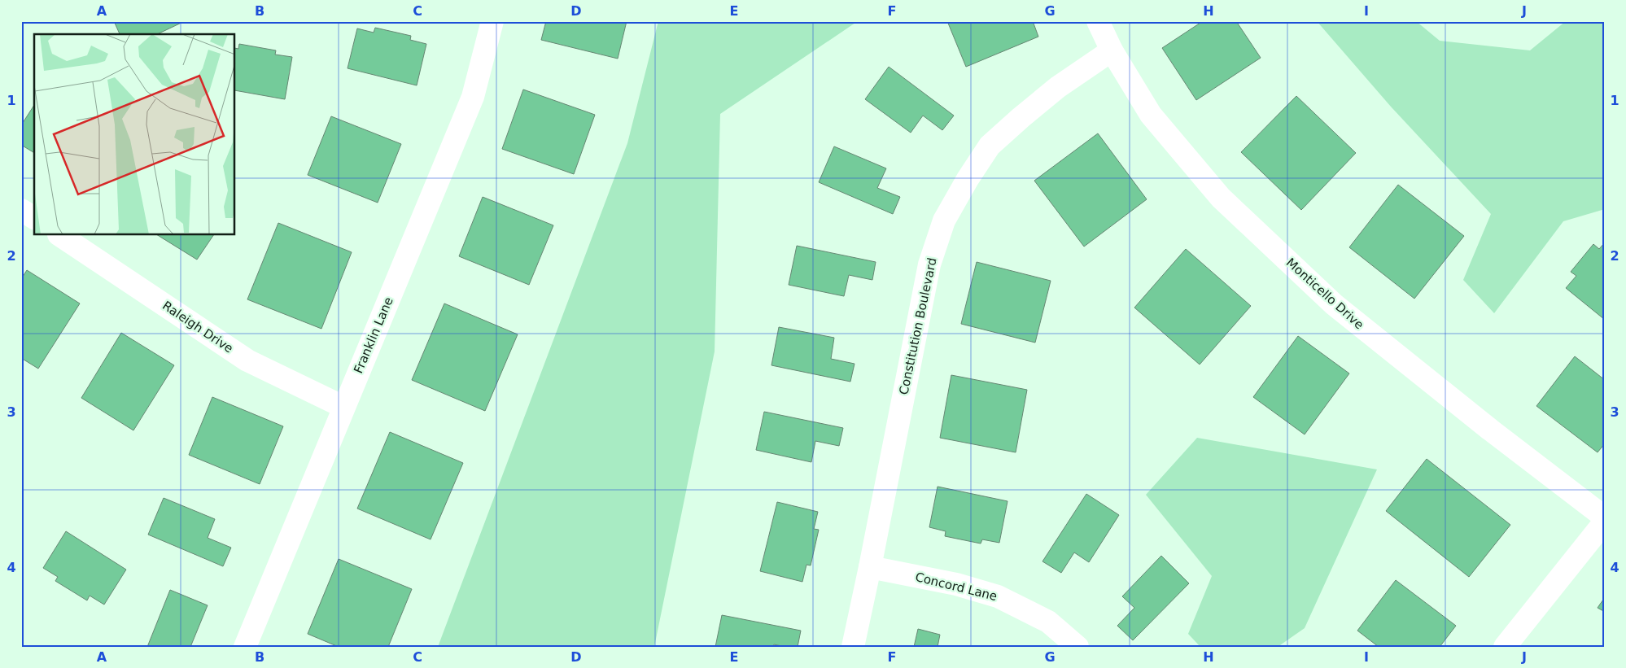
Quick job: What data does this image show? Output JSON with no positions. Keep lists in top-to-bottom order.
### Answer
{
  "streets": {
    "street": [
      "Monticello Drive",
      "Constitution Boulevard",
      "Raleigh Drive",
      "Franklin Lane",
      "Concord Lane"
    ]
  },
  "crossings": [
    ["Monticello Drive", "Constitution Boulevard"],
    ["Constitution Boulevard", "Concord Lane"],
    ["Raleigh Drive", "Franklin Lane"]
  ],
  "grid": {
    "columns": [
      "A",
      "B",
      "C",
      "D",
      "E",
      "F",
      "G",
      "H",
      "I",
      "J"
    ],
    "rows": [
      "1",
      "2",
      "3",
      "4"
    ]
  }
}
